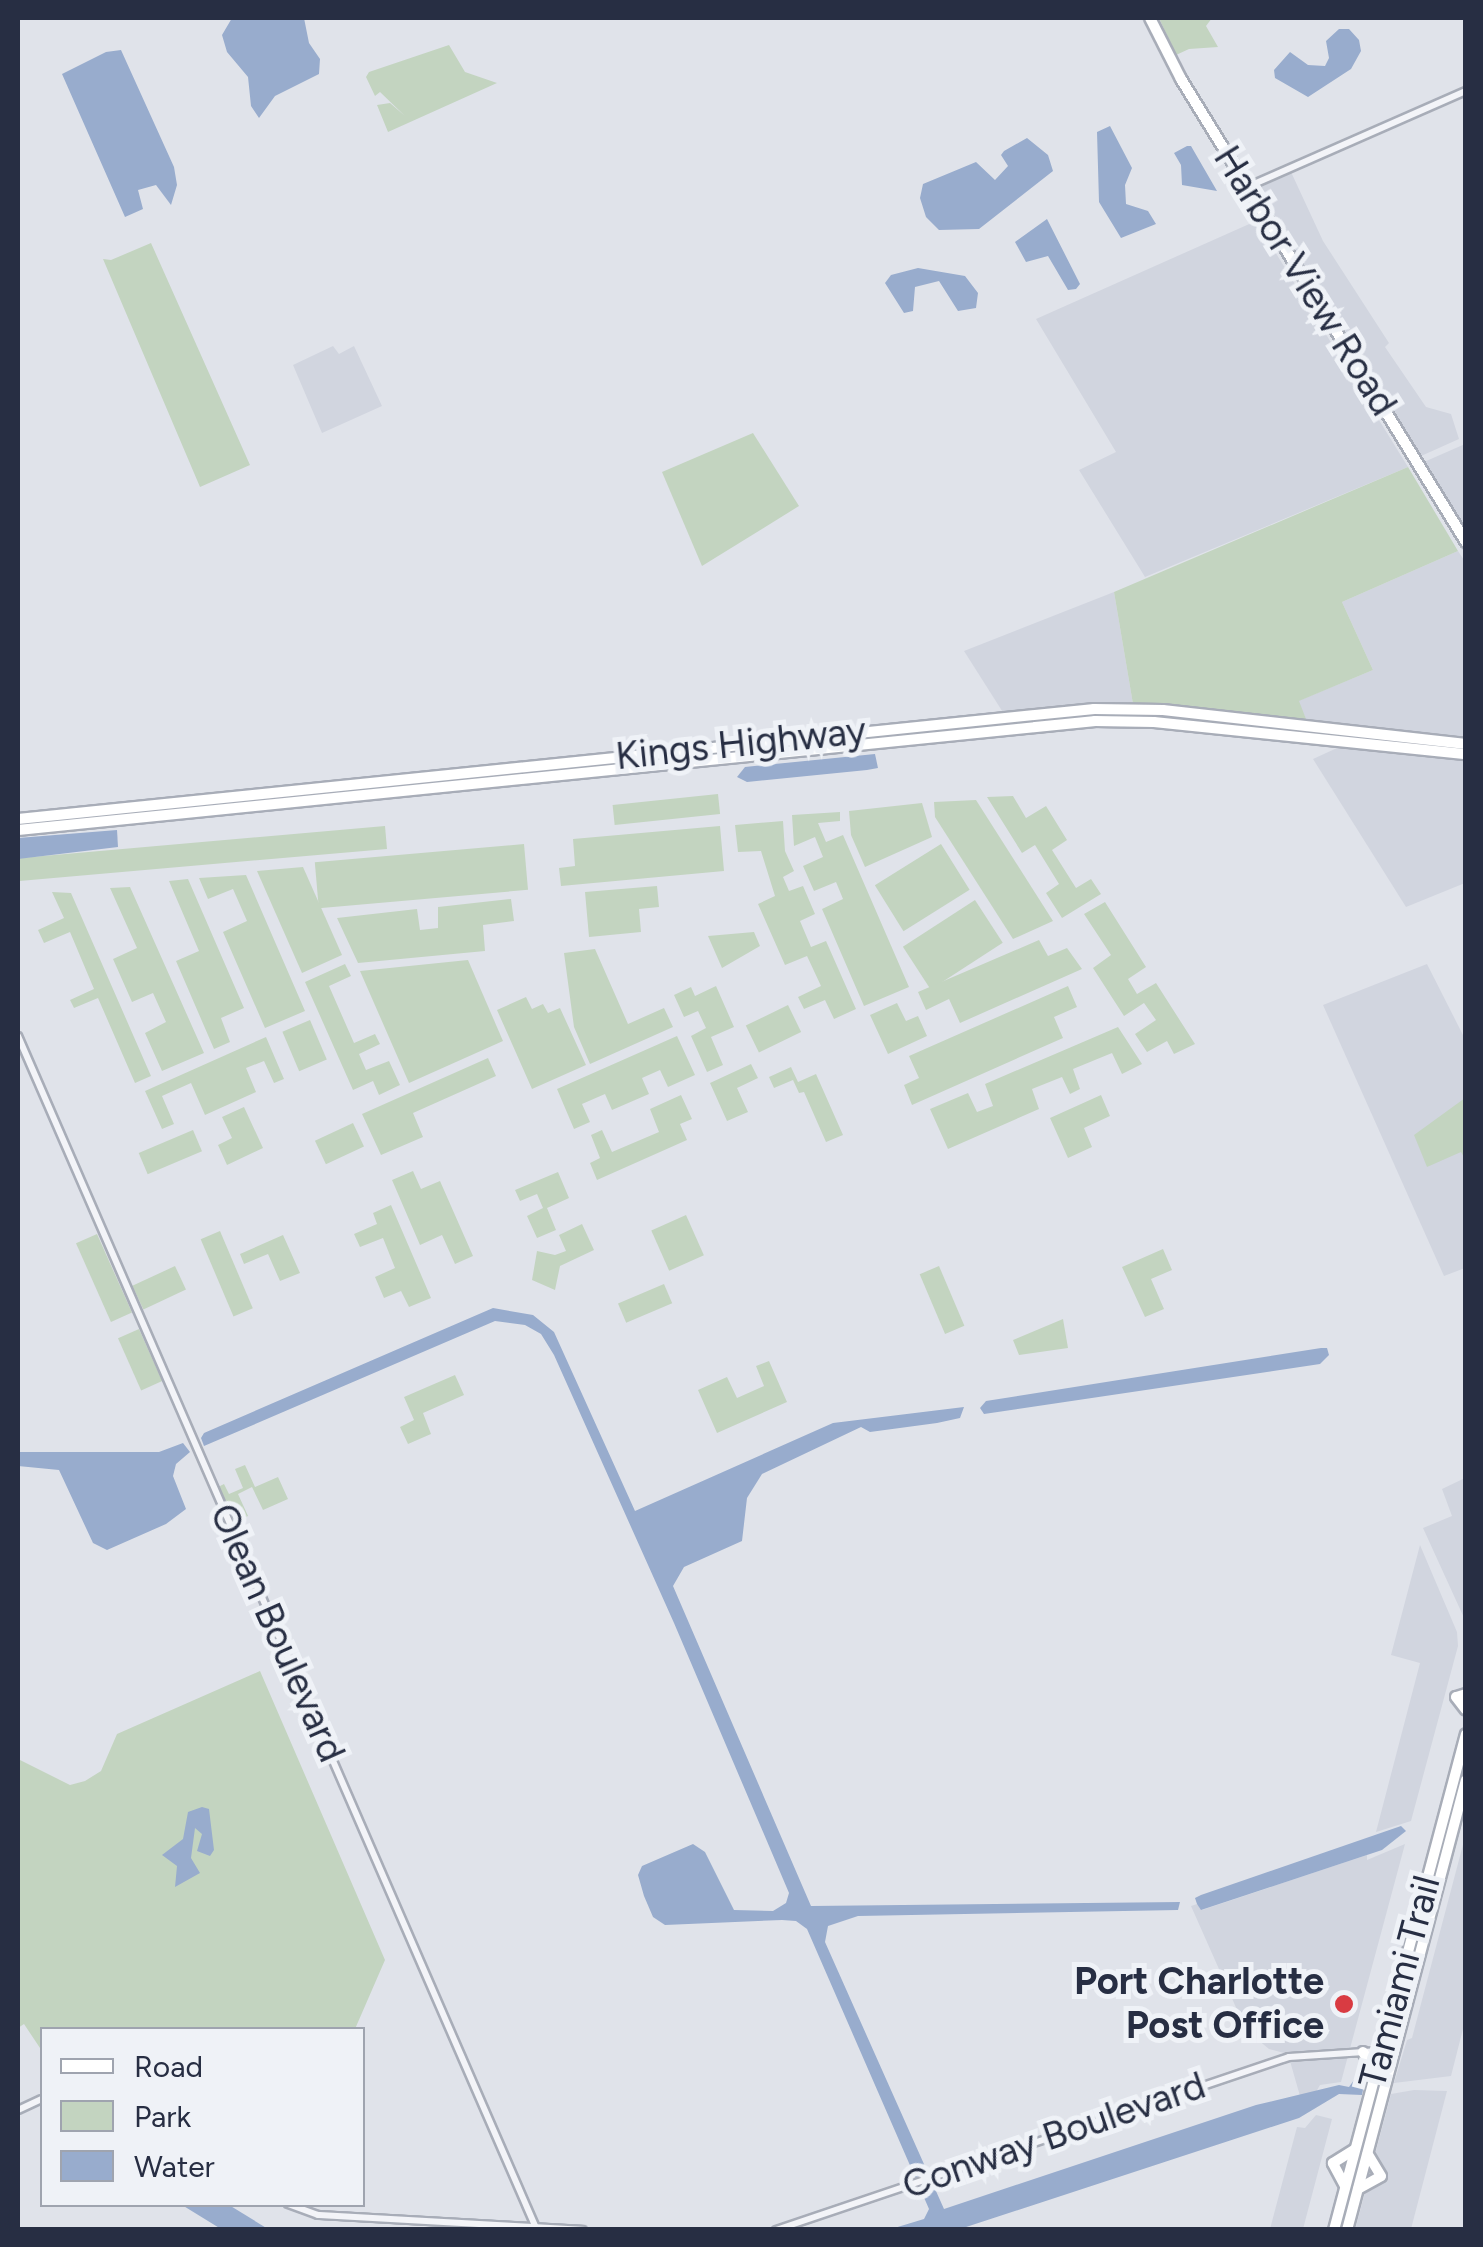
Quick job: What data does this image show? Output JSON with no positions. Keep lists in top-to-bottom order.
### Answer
{
  "streets": {
    "main road": ["Harbor View Road", "Kings Highway", "Tamiami Trail"],
    "street": ["Olean Boulevard", "Conway Boulevard"]
  },
  "crossings": [
    ["Tamiami Trail", "Conway Boulevard"]
  ],
  "places": ["Port Charlotte Post Office"],
  "legend": ["Road", "Park", "Water"]
}
